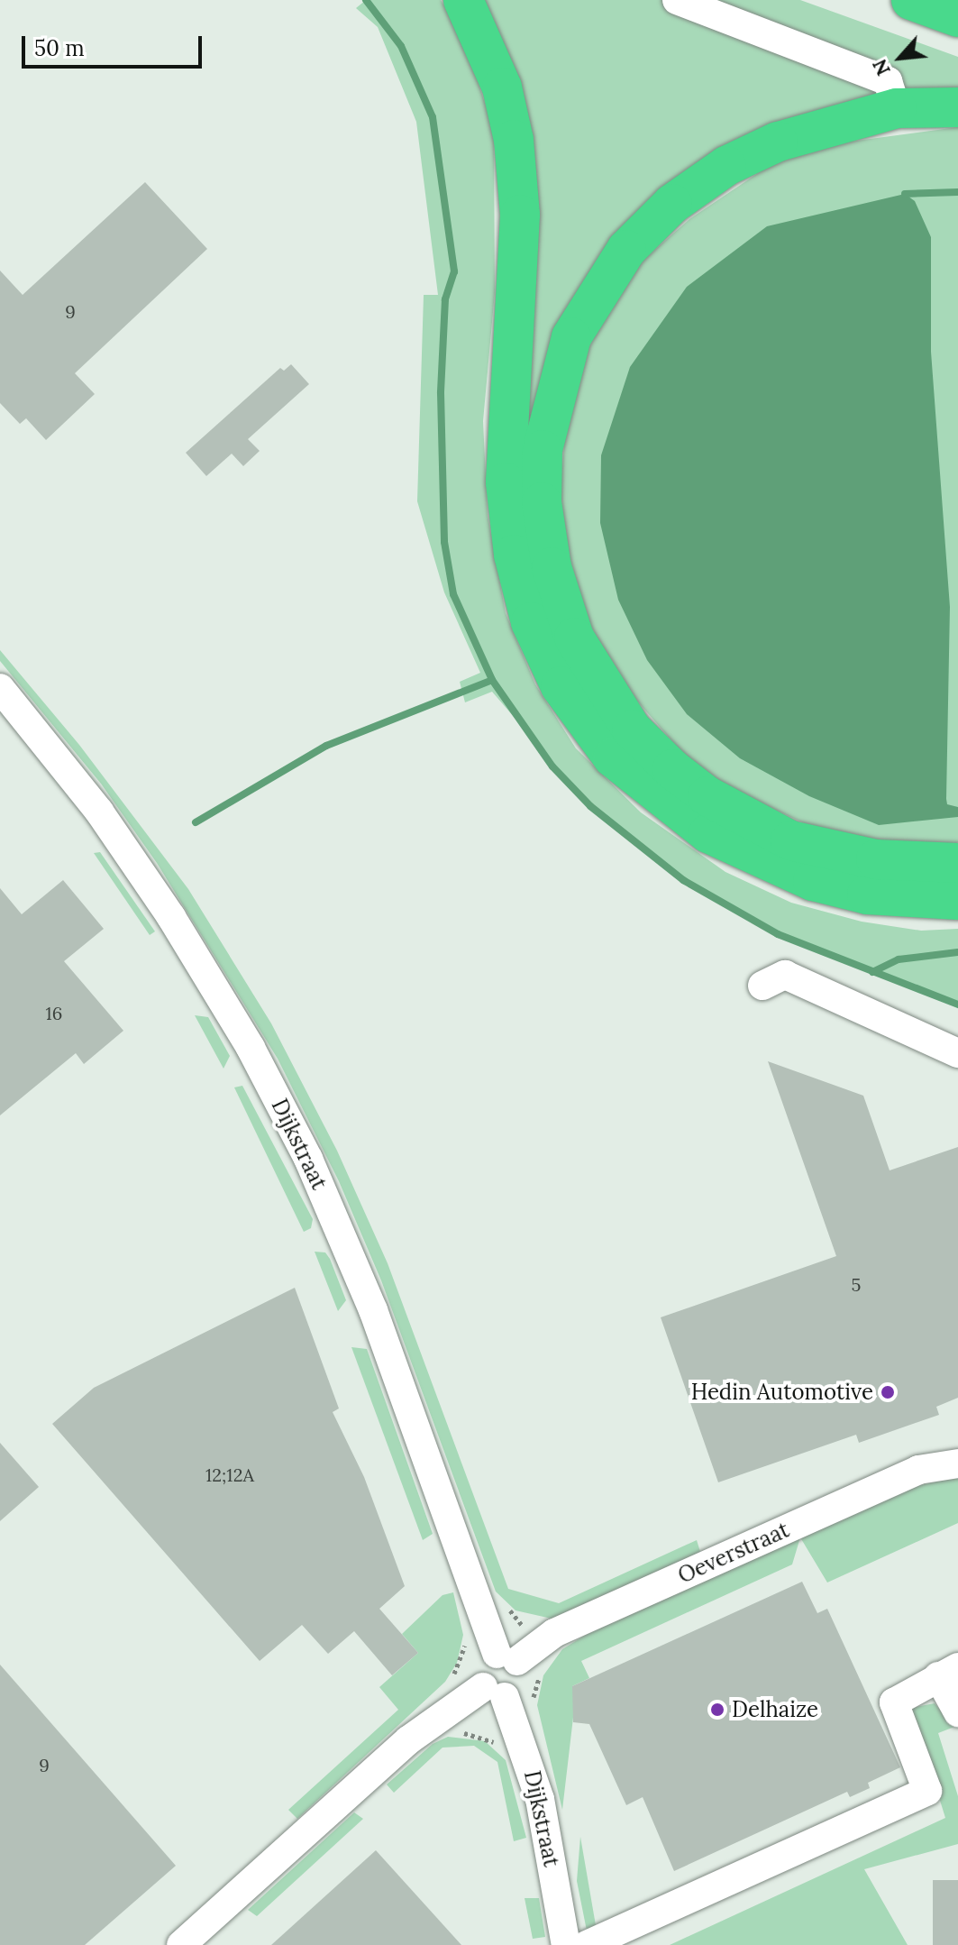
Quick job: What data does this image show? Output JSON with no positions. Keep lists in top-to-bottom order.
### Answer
{
  "streets": {
    "street": ["Dijkstraat", "Oeverstraat"]
  },
  "crossings": [
    ["Dijkstraat", "Oeverstraat"]
  ],
  "places": ["Hedin Automotive", "Delhaize"],
  "house_numbers": [
    "9",
    "16",
    "5",
    "12;12A",
    "9"
  ],
  "scale_bar": "50 m",
  "north": "bottom left"
}
